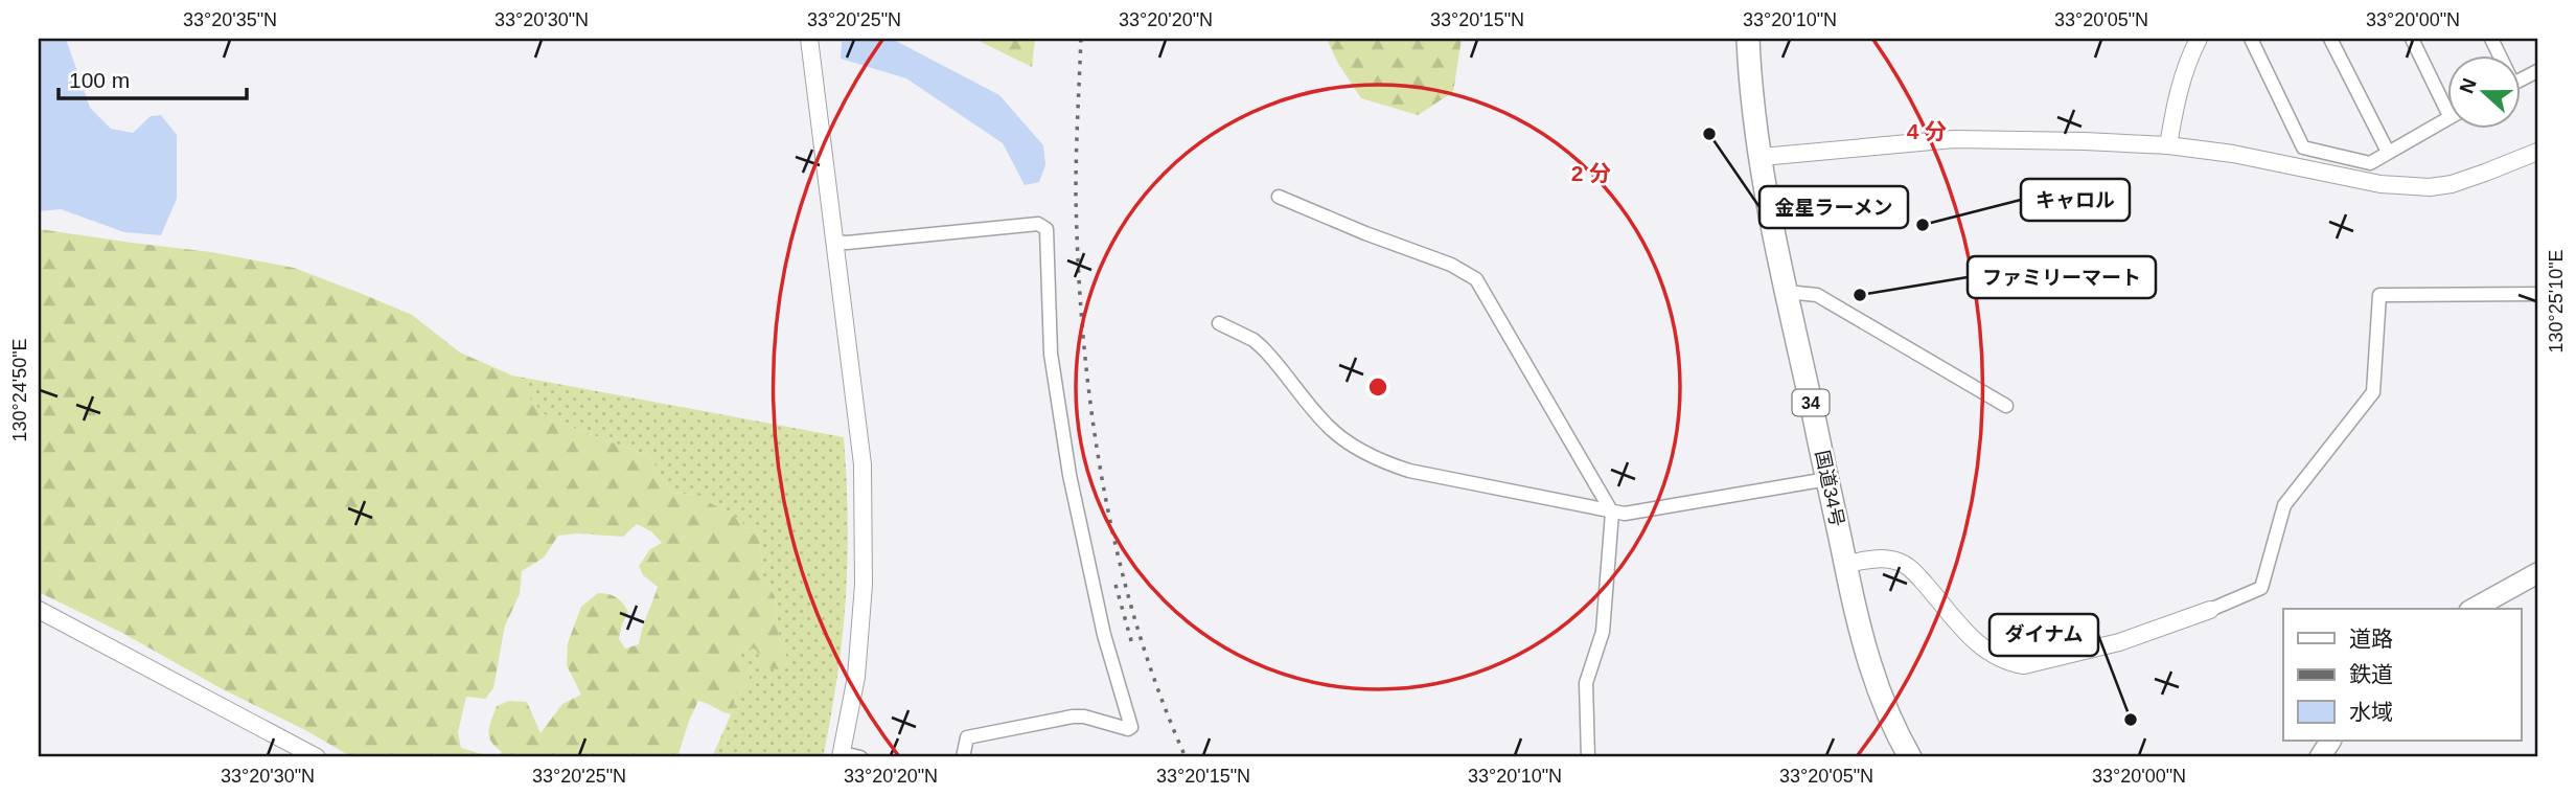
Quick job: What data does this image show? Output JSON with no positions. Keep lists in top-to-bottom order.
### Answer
{
  "streets": {
    "highway": ["34", "国道34号"]
  },
  "places": [
    "金星ラーメン",
    "キャロル",
    "ファミリーマート",
    "ダイナム"
  ],
  "legend": ["道路", "鉄道", "水域"],
  "scale_bar": "100 m",
  "north": "left",
  "coordinates": [
    "33°20'35\"N",
    "33°20'30\"N",
    "33°20'25\"N",
    "33°20'20\"N",
    "33°20'15\"N",
    "33°20'10\"N",
    "33°20'05\"N",
    "33°20'00\"N",
    "130°25'10\"E",
    "130°24'50\"E"
  ],
  "rings": ["4 分", "2 分"]
}
